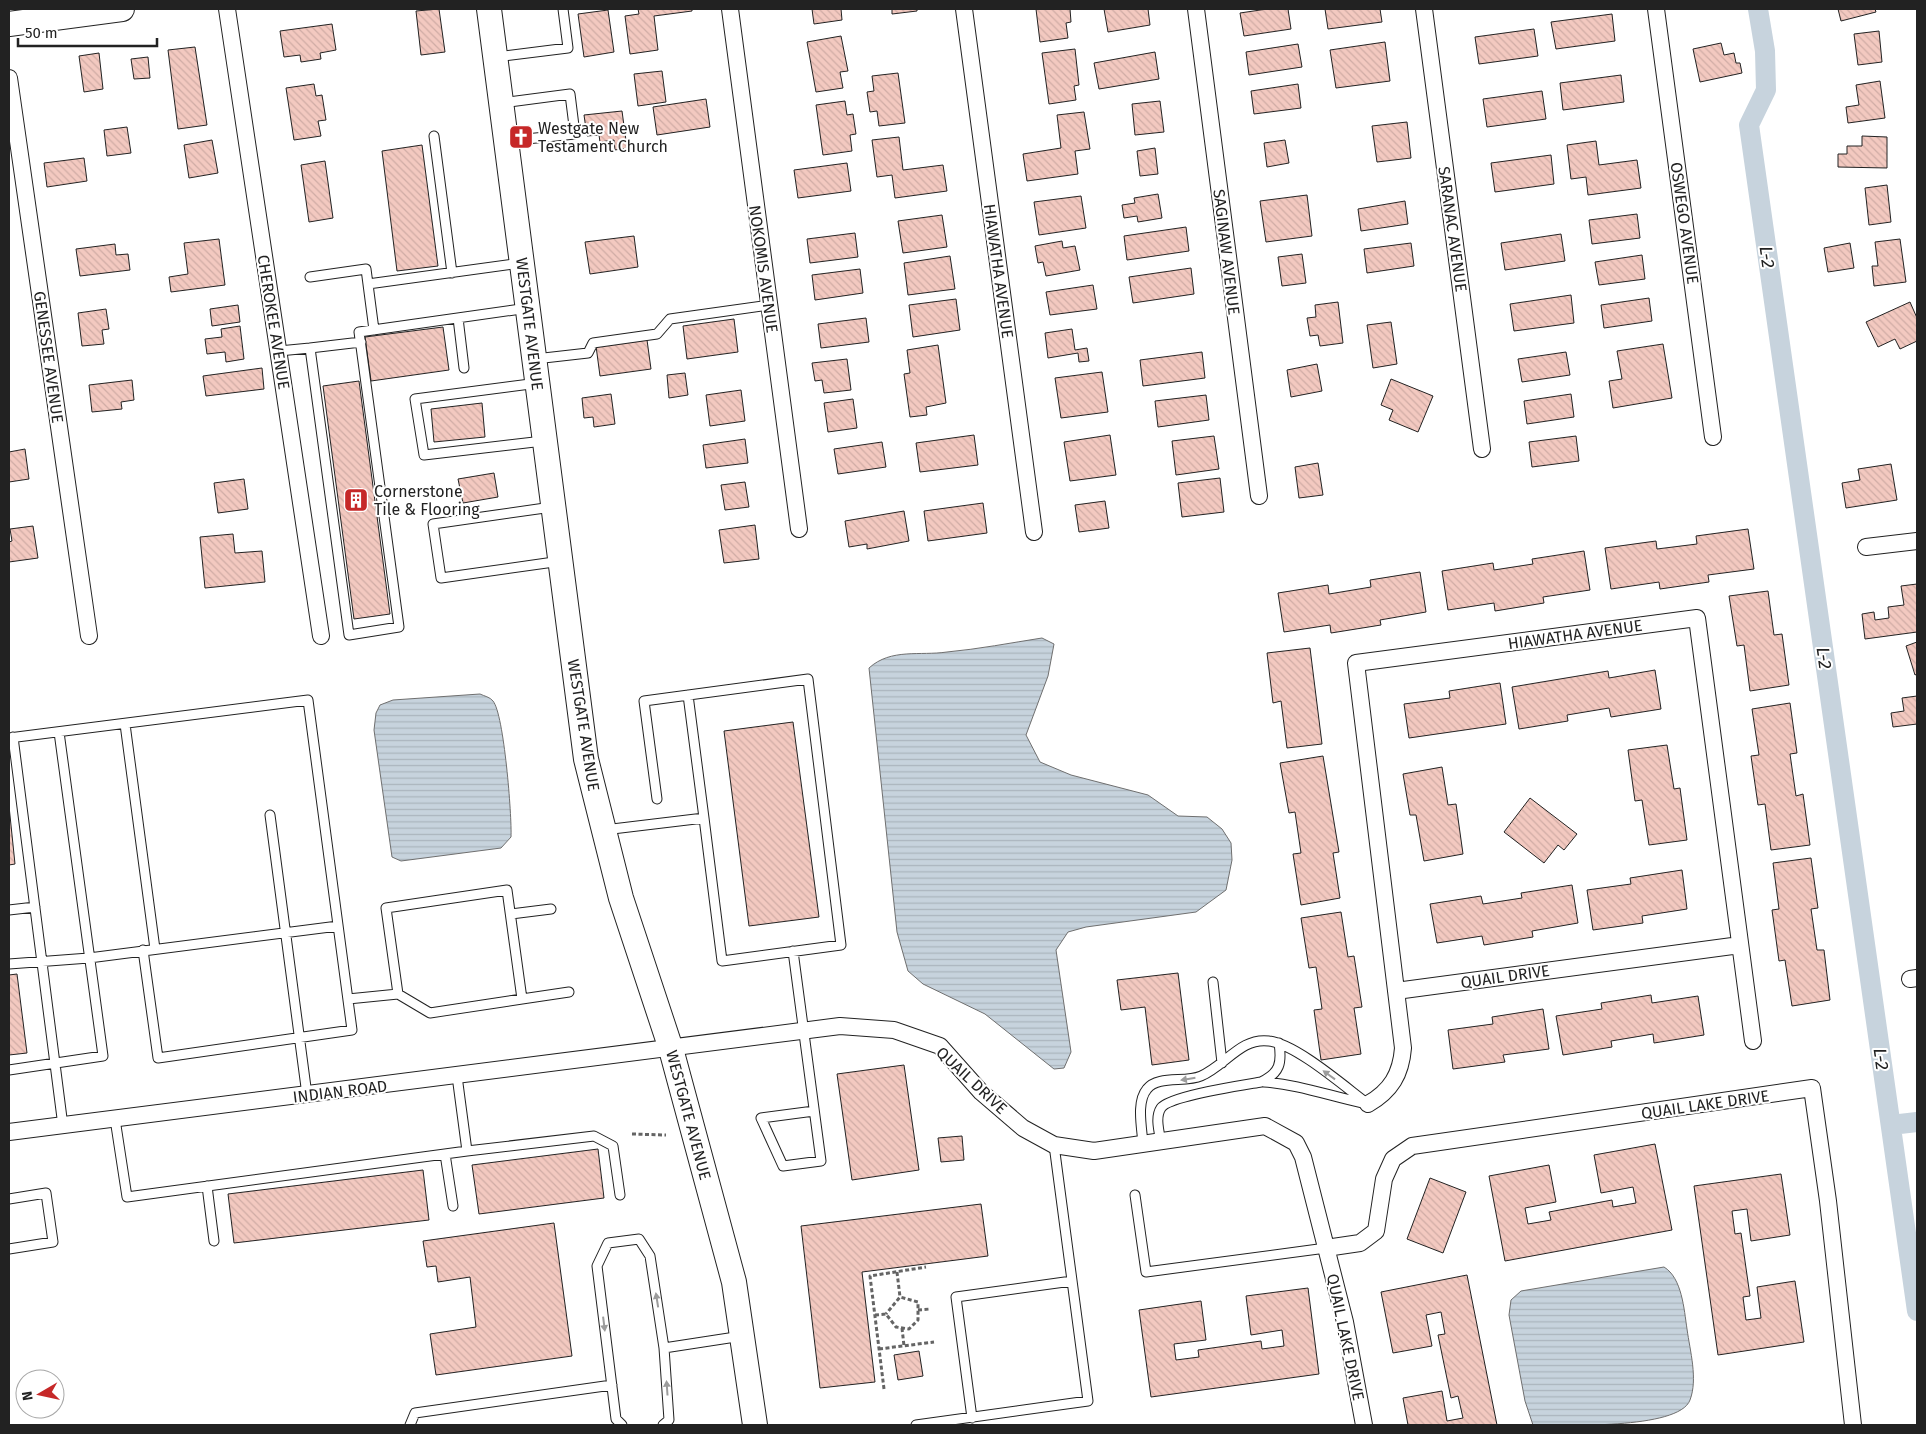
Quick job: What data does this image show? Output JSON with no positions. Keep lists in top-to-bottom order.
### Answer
{
  "streets": {
    "street": [
      "OSWEGO AVENUE",
      "SARANAC AVENUE",
      "SAGINAW AVENUE",
      "NOKOMIS AVENUE",
      "HIAWATHA AVENUE",
      "CHEROKEE AVENUE",
      "WESTGATE AVENUE",
      "GENESSEE AVENUE",
      "QUAIL DRIVE",
      "INDIAN ROAD",
      "QUAIL LAKE DRIVE"
    ]
  },
  "crossings": [
    ["HIAWATHA AVENUE", "QUAIL DRIVE"],
    ["WESTGATE AVENUE", "QUAIL DRIVE"],
    ["WESTGATE AVENUE", "INDIAN ROAD"],
    ["QUAIL DRIVE", "INDIAN ROAD"],
    ["QUAIL DRIVE", "QUAIL LAKE DRIVE"]
  ],
  "water": ["L-2"],
  "places": {
    "church": ["Westgate New Testament Church"],
    "building": ["Cornerstone Tile & Flooring"]
  },
  "scale_bar": "50 m",
  "north": "left"
}
